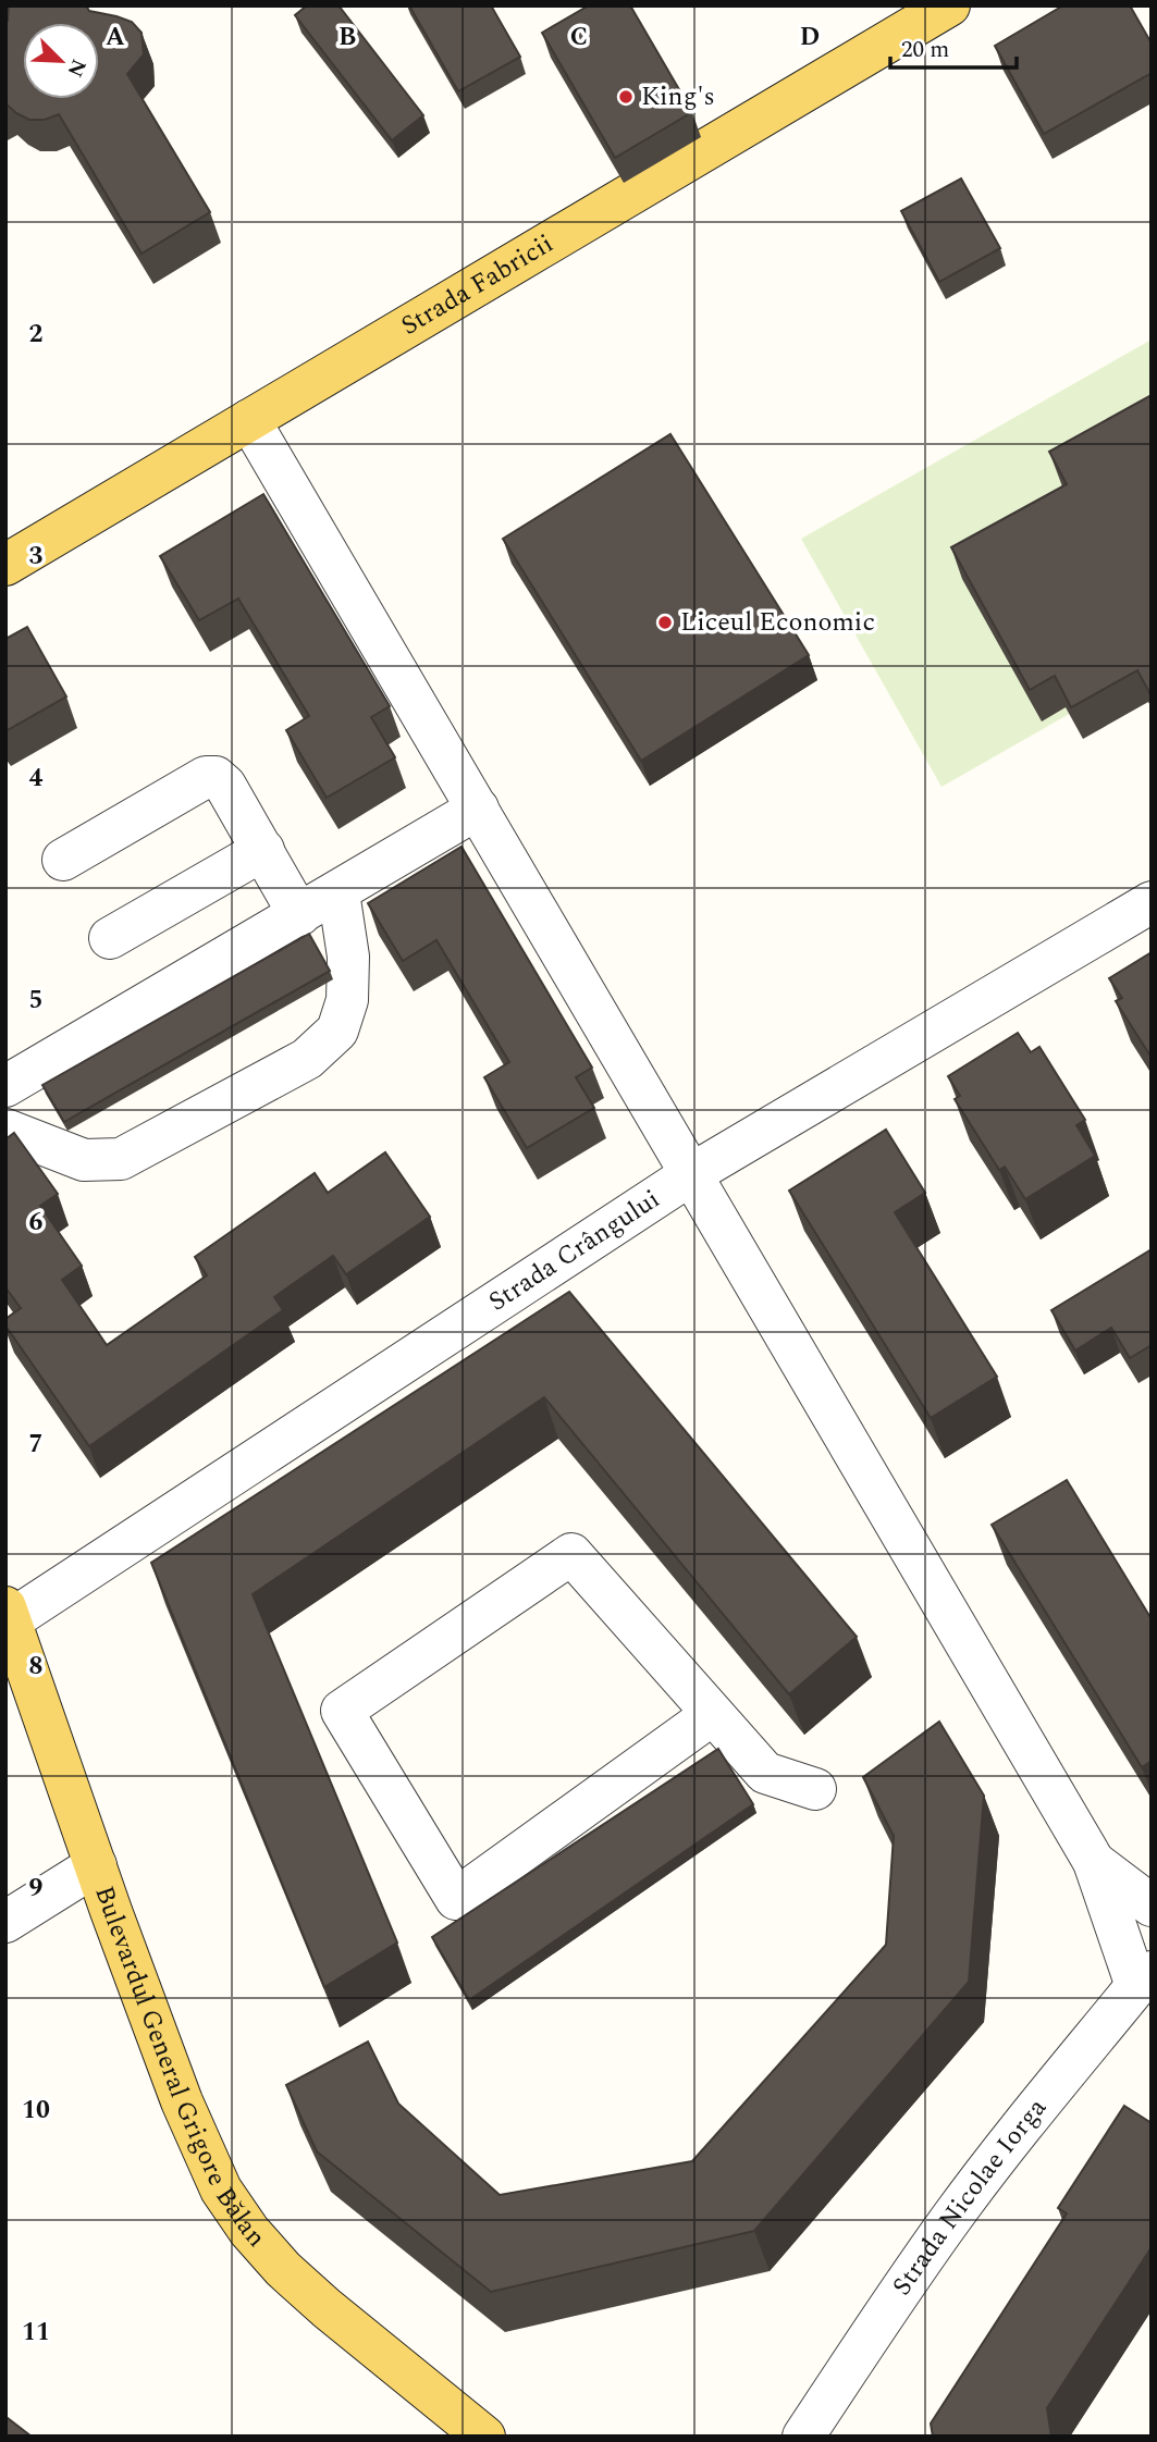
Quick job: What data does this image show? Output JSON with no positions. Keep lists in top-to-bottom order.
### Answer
{
  "streets": {
    "main road": ["Strada Fabricii", "Bulevardul General Grigore Bălan"],
    "street": ["Strada Crângului", "Strada Nicolae Iorga"]
  },
  "crossings": [
    ["Strada Crângului", "Bulevardul General Grigore Bălan"]
  ],
  "places": ["King's", "Liceul Economic"],
  "scale_bar": "20 m",
  "north": "bottom right",
  "grid": {
    "columns": [
      "A",
      "B",
      "C",
      "D"
    ],
    "rows": [
      "2",
      "3",
      "4",
      "5",
      "6",
      "7",
      "8",
      "9",
      "10",
      "11"
    ]
  }
}
